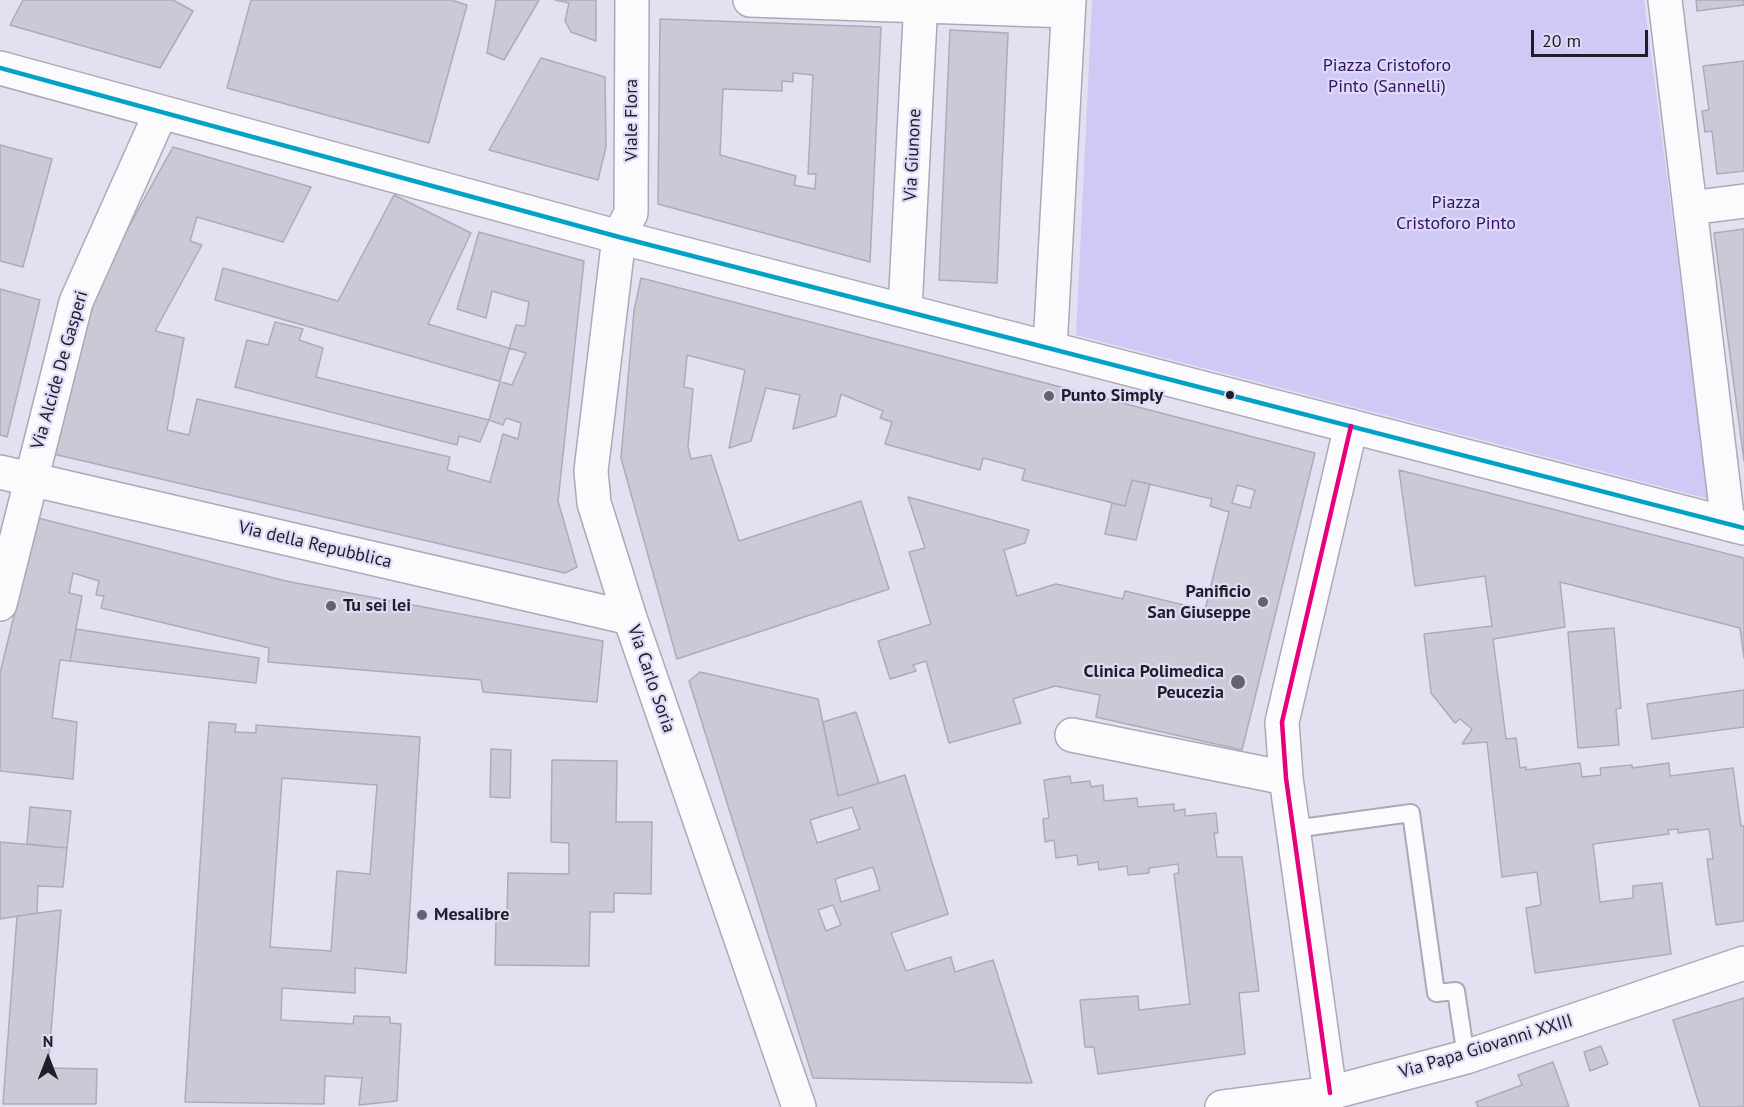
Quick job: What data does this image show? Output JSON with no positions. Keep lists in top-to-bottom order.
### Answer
{
  "streets": {
    "street": [
      "Viale Flora",
      "Via Giunone",
      "Via Alcide De Gasperi",
      "Via della Repubblica",
      "Via Carlo Soria",
      "Via Papa Giovanni XXIII"
    ]
  },
  "crossings": [
    ["Viale Flora", "Via Carlo Soria"],
    ["Via Alcide De Gasperi", "Via della Repubblica"],
    ["Via della Repubblica", "Via Carlo Soria"]
  ],
  "parks": ["Piazza Cristoforo Pinto (Sannelli)", "Piazza Cristoforo Pinto"],
  "places": [
    "Punto Simply",
    "Panificio San Giuseppe",
    "Tu sei lei",
    "Clinica Polimedica Peucezia",
    "Mesalibre"
  ],
  "scale_bar": "20 m",
  "north": "top"
}
